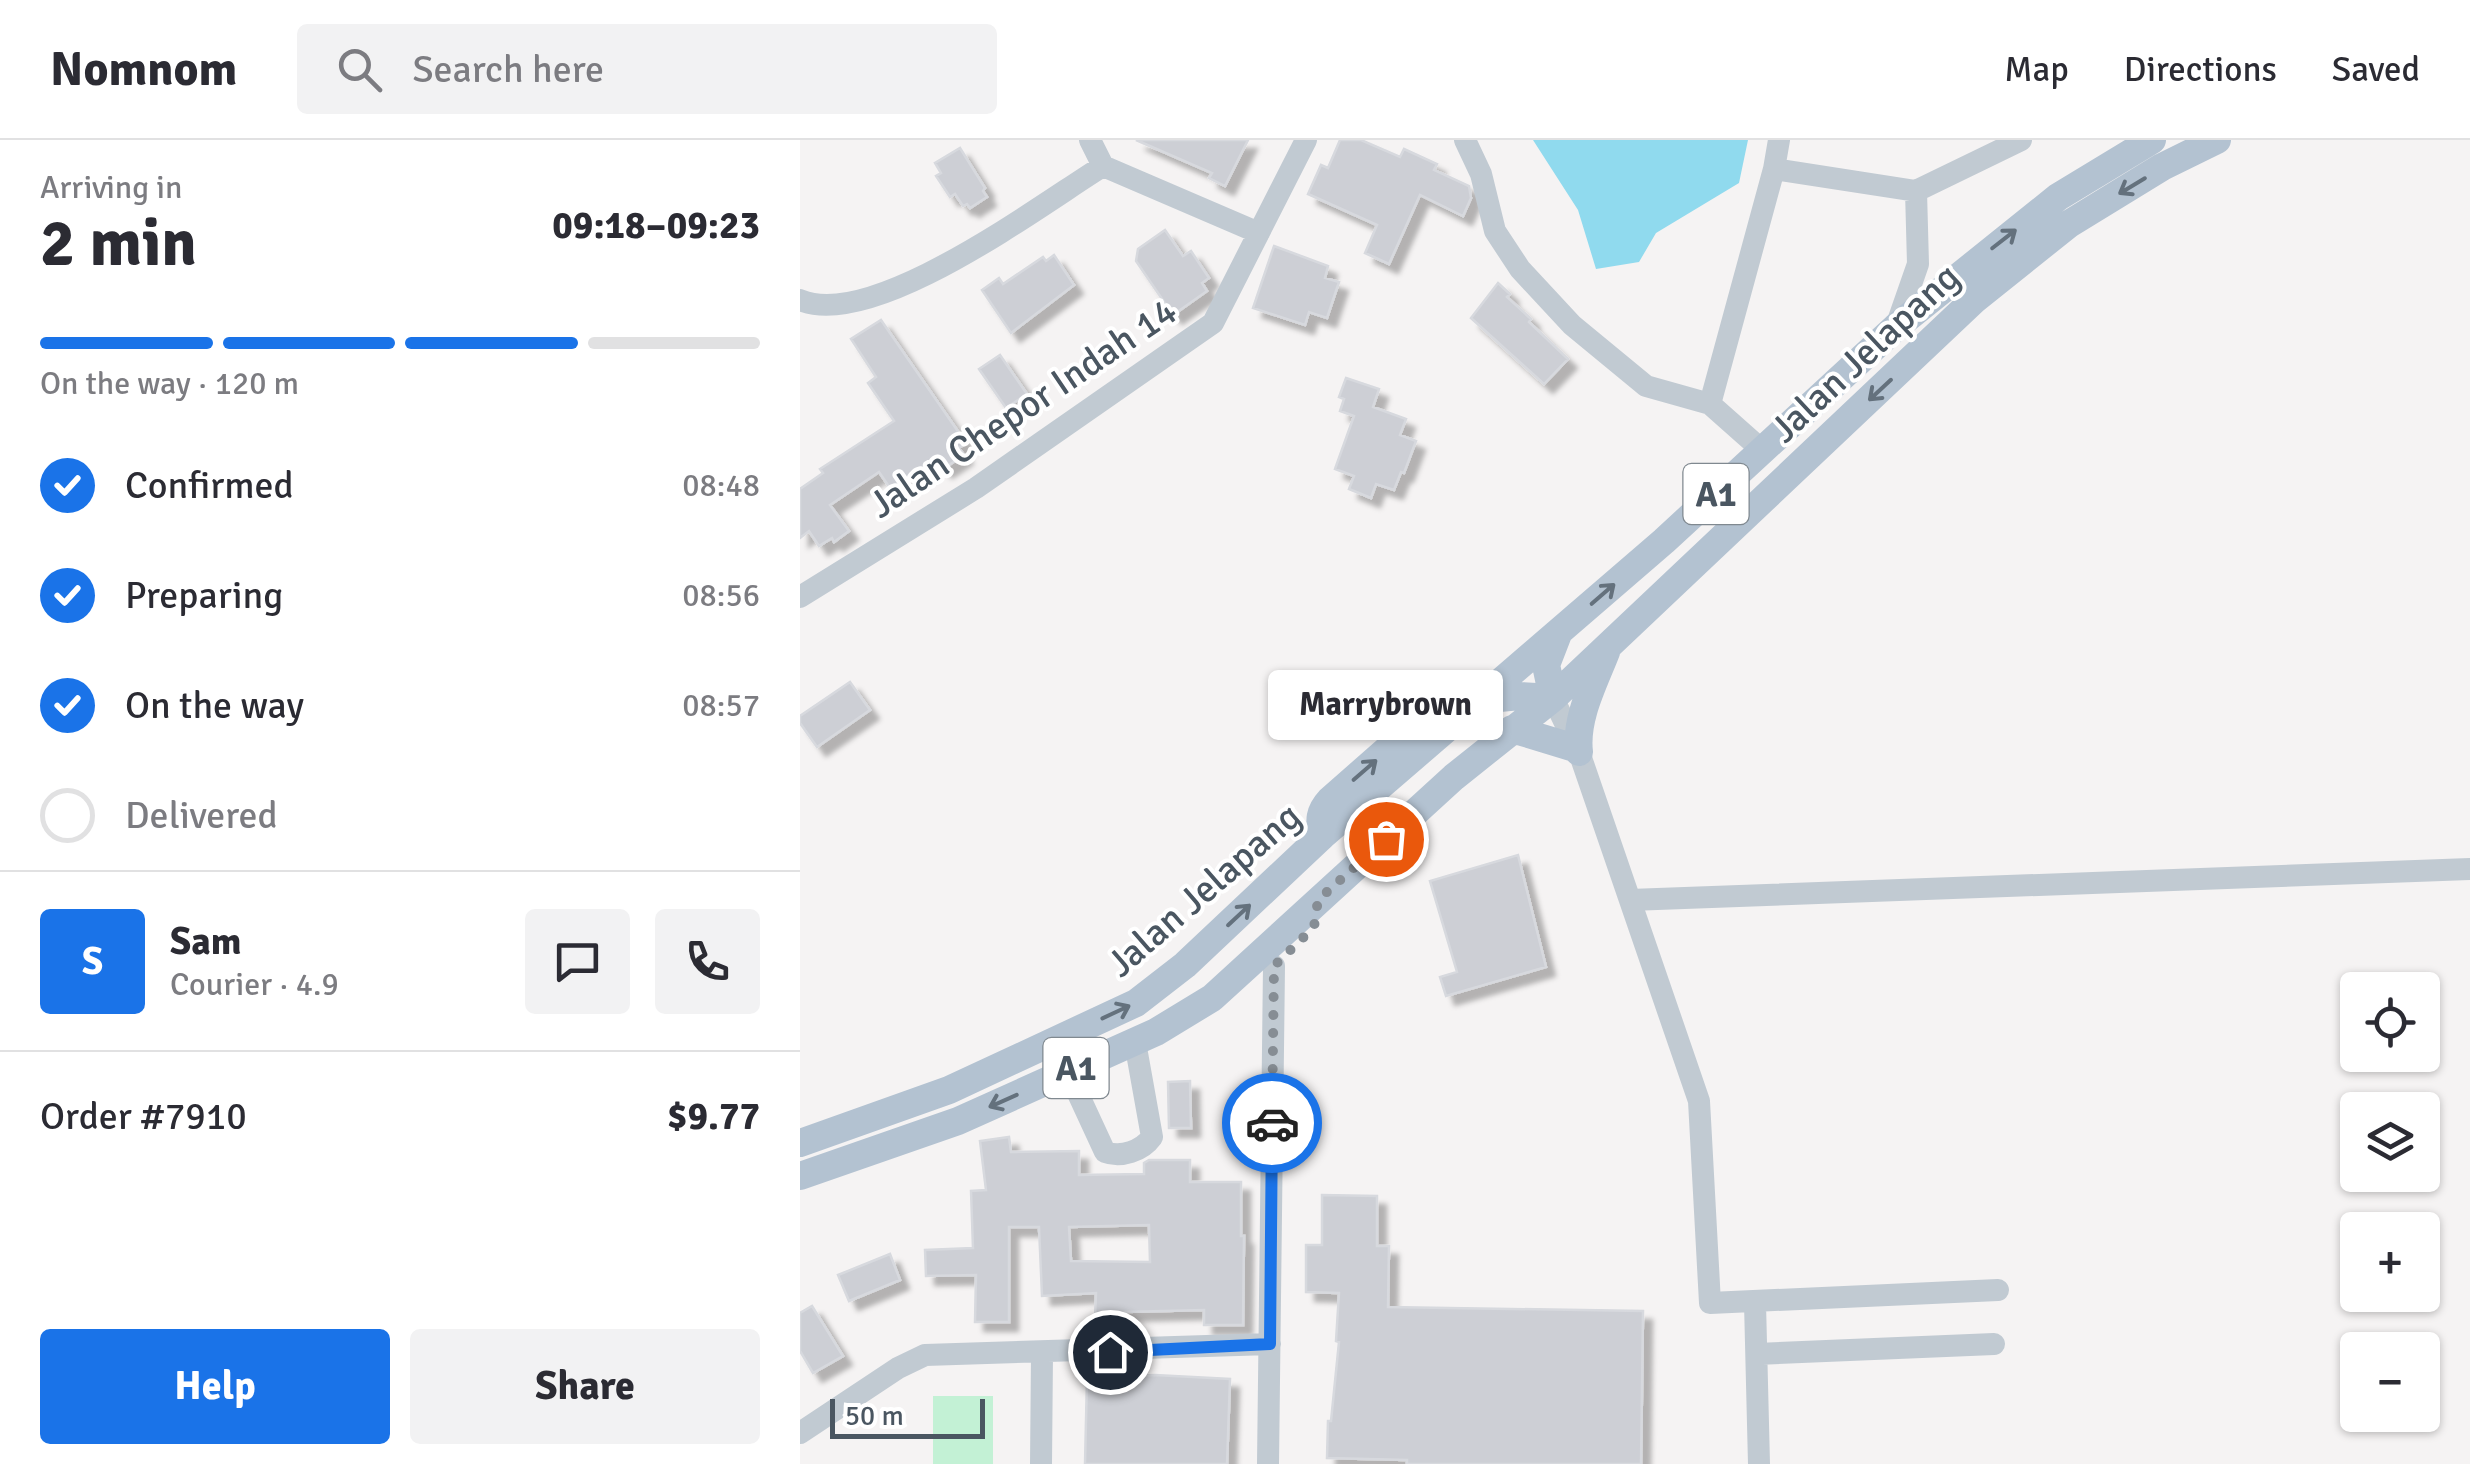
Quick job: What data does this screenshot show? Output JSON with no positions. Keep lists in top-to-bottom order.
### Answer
{
  "streets": {
    "main road": ["Jalan Jelapang", "A1"],
    "street": ["Jalan Chepor Indah 14"]
  },
  "places": ["Marrybrown"],
  "scale_bar": "50 m",
  "page": {
    "header": "Nomnom",
    "search": "Search here",
    "nav": ["Map", "Directions", "Saved"],
    "heading": ["2 min", "Arriving in", "09:18–09:23"],
    "panel": [
      "Sam",
      "Courier · 4.9",
      "Order #7910",
      "$9.77"
    ],
    "bar": "On the way · 120 m",
    "list": [
      ["Confirmed", "08:48"],
      ["Preparing", "08:56"],
      ["On the way", "08:57"],
      "Delivered"
    ],
    "bubble": "Marrybrown",
    "round": "S",
    "map_buttons": ["+", "−"],
    "buttons": ["Help", "Share"],
    "scale": "50 m"
  }
}
